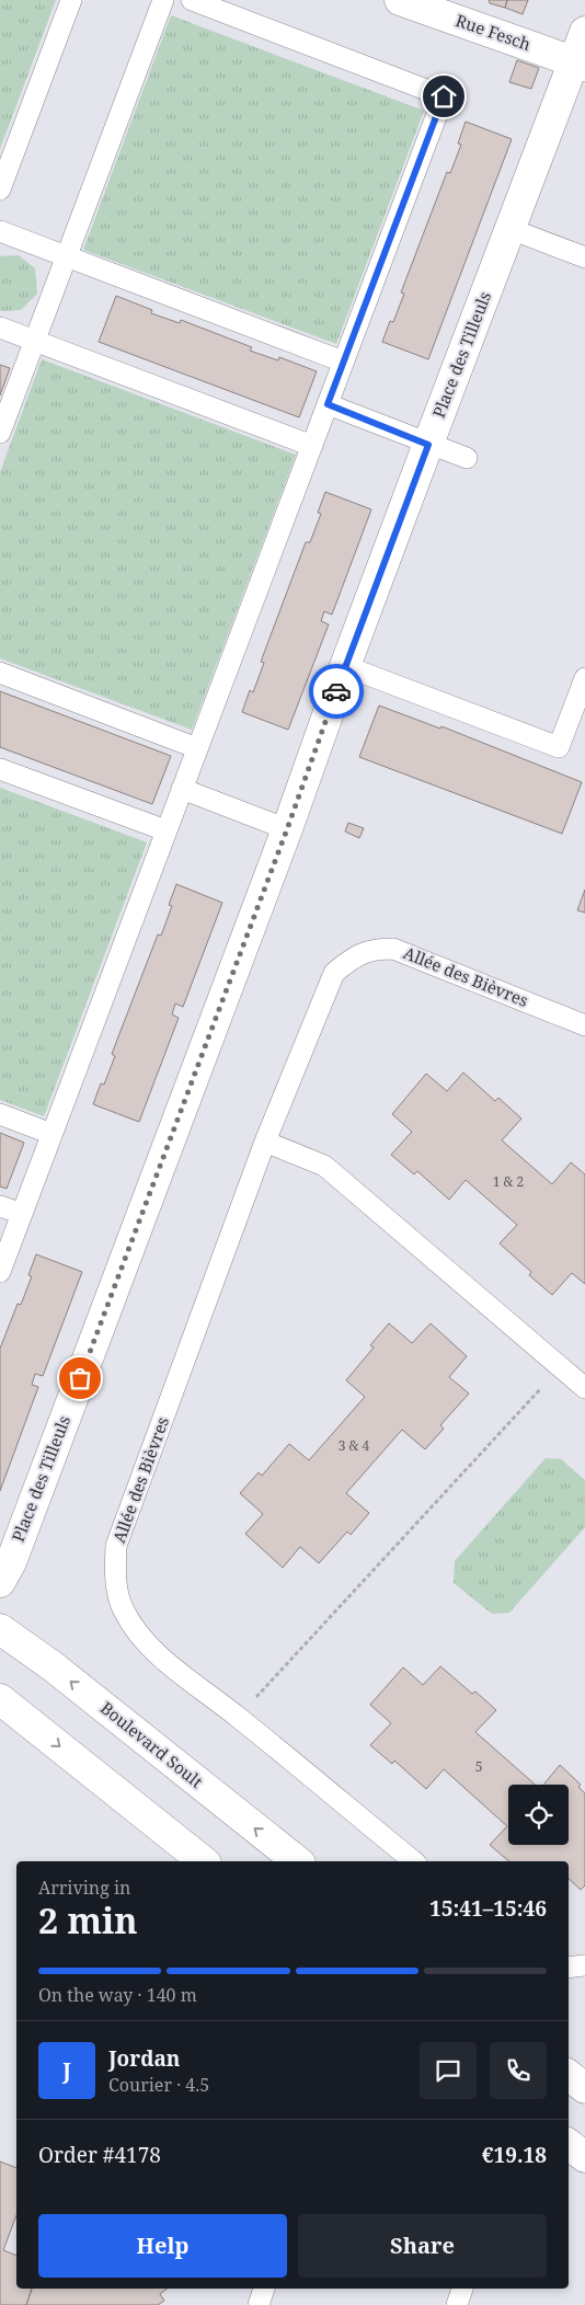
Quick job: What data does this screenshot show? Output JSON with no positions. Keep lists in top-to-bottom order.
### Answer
{
  "streets": {
    "street": ["Rue Fesch", "Place des Tilleuls", "Boulevard Soult"],
    "lane": ["Allée des Bièvres"]
  },
  "crossings": [
    ["Rue Fesch", "Place des Tilleuls"]
  ],
  "house_numbers": ["1 & 2", "3 & 4", "5"],
  "page": {
    "heading": ["2 min", "Arriving in", "15:41–15:46"],
    "panel": [
      "Jordan",
      "Courier · 4.5",
      "Order #4178",
      "€19.18"
    ],
    "bar": "On the way · 140 m",
    "round": "J",
    "buttons": ["Help", "Share"]
  }
}
